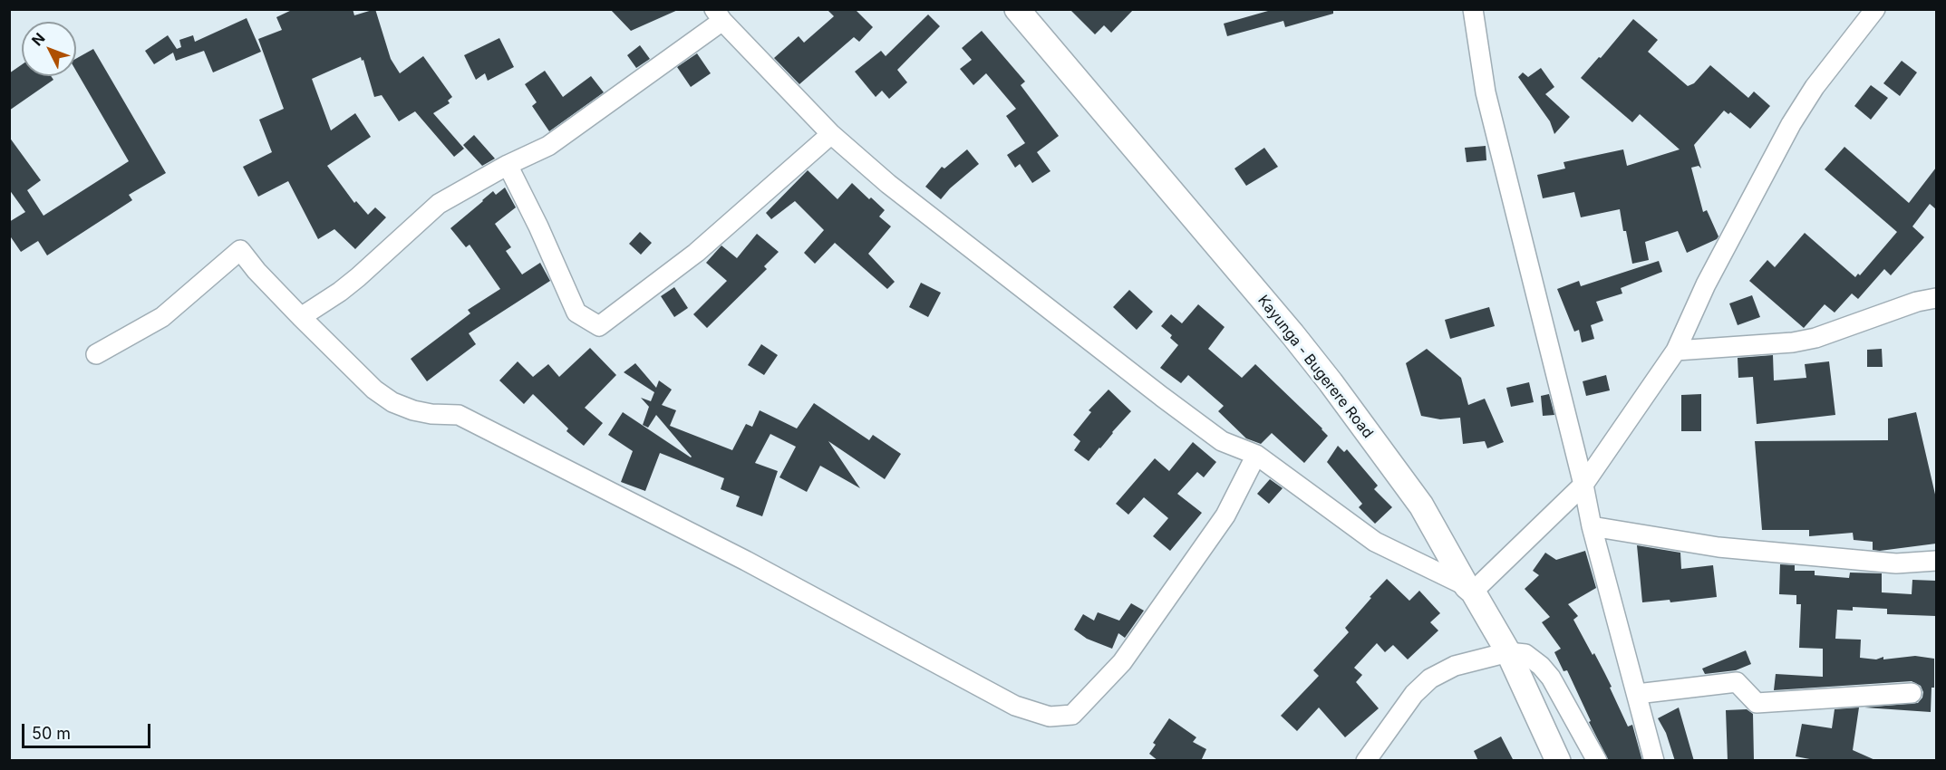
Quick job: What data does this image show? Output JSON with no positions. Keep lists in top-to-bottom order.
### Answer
{
  "streets": {
    "main road": ["Kayunga - Bugerere Road"]
  },
  "scale_bar": "50 m",
  "north": "top left"
}
